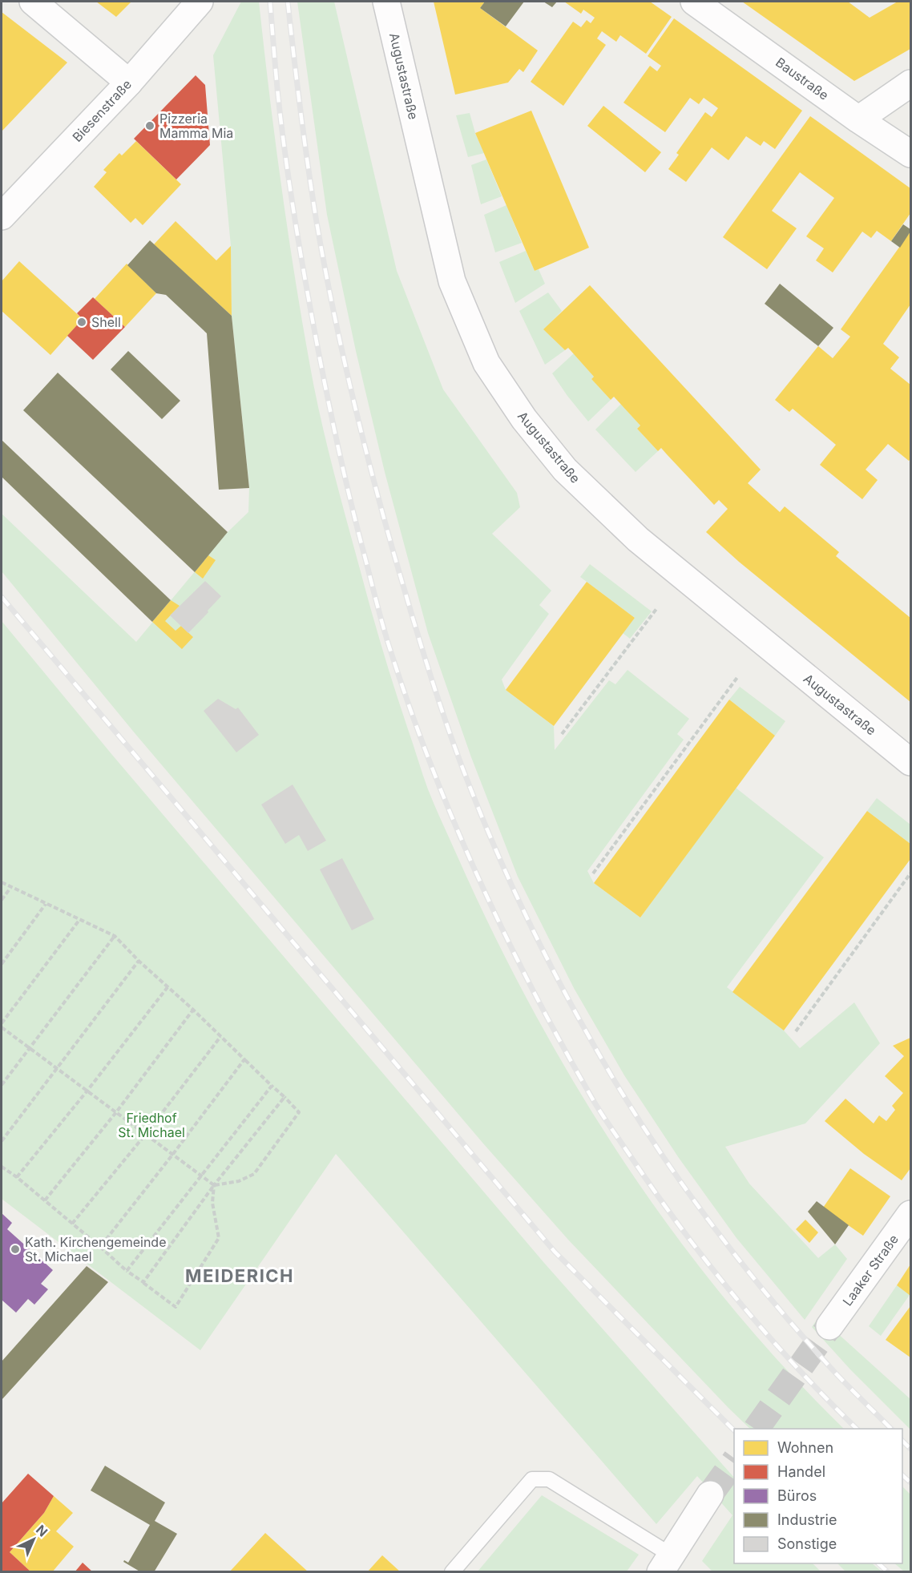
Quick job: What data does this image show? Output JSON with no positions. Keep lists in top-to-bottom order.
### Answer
{
  "streets": {
    "street": [
      "Augustastraße",
      "Baustraße",
      "Biesenstraße",
      "Laaker Straße"
    ]
  },
  "districts": ["MEIDERICH"],
  "parks": ["Friedhof St. Michael"],
  "places": ["Pizzeria Mamma Mia", "Shell", "Kath. Kirchengemeinde St. Michael"],
  "legend": [
    "Wohnen",
    "Handel",
    "Büros",
    "Industrie",
    "Sonstige"
  ],
  "north": "top right"
}
